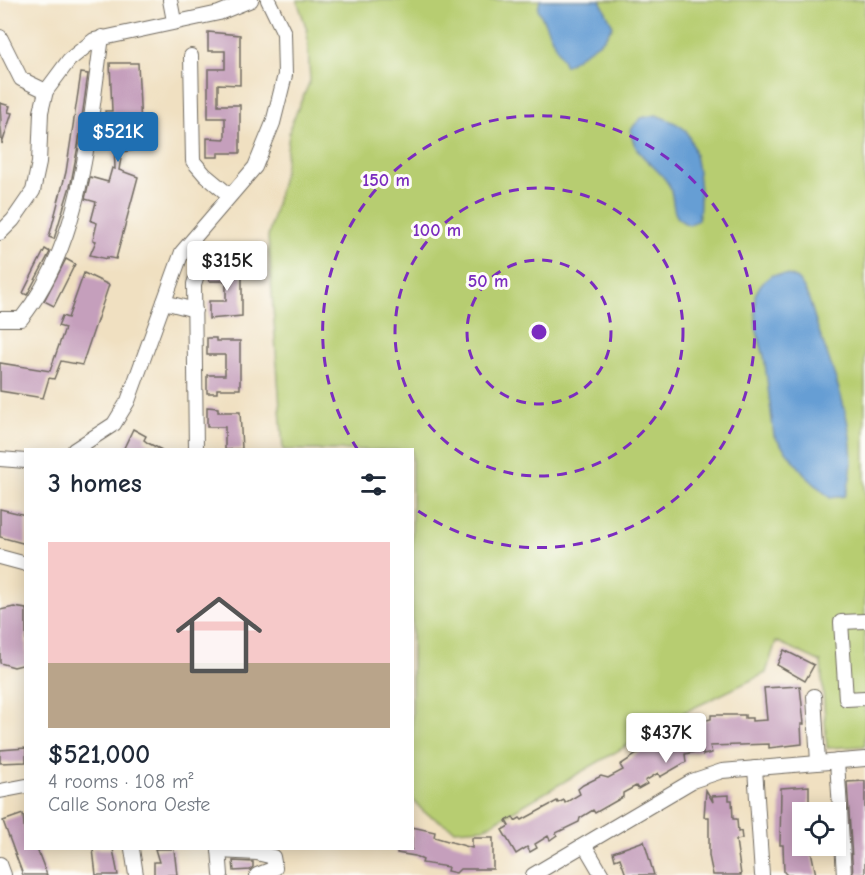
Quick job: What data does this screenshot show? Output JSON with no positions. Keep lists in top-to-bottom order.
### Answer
{
  "page": {
    "price": ["$521K", "$315K", "$437K"],
    "heading": "3 homes",
    "list": [
      {
        "name": "$521,000",
        "note": "4 rooms · 108 m² · Calle Sonora Oeste"
      }
    ]
  },
  "rings": ["150 m", "100 m", "50 m"]
}
